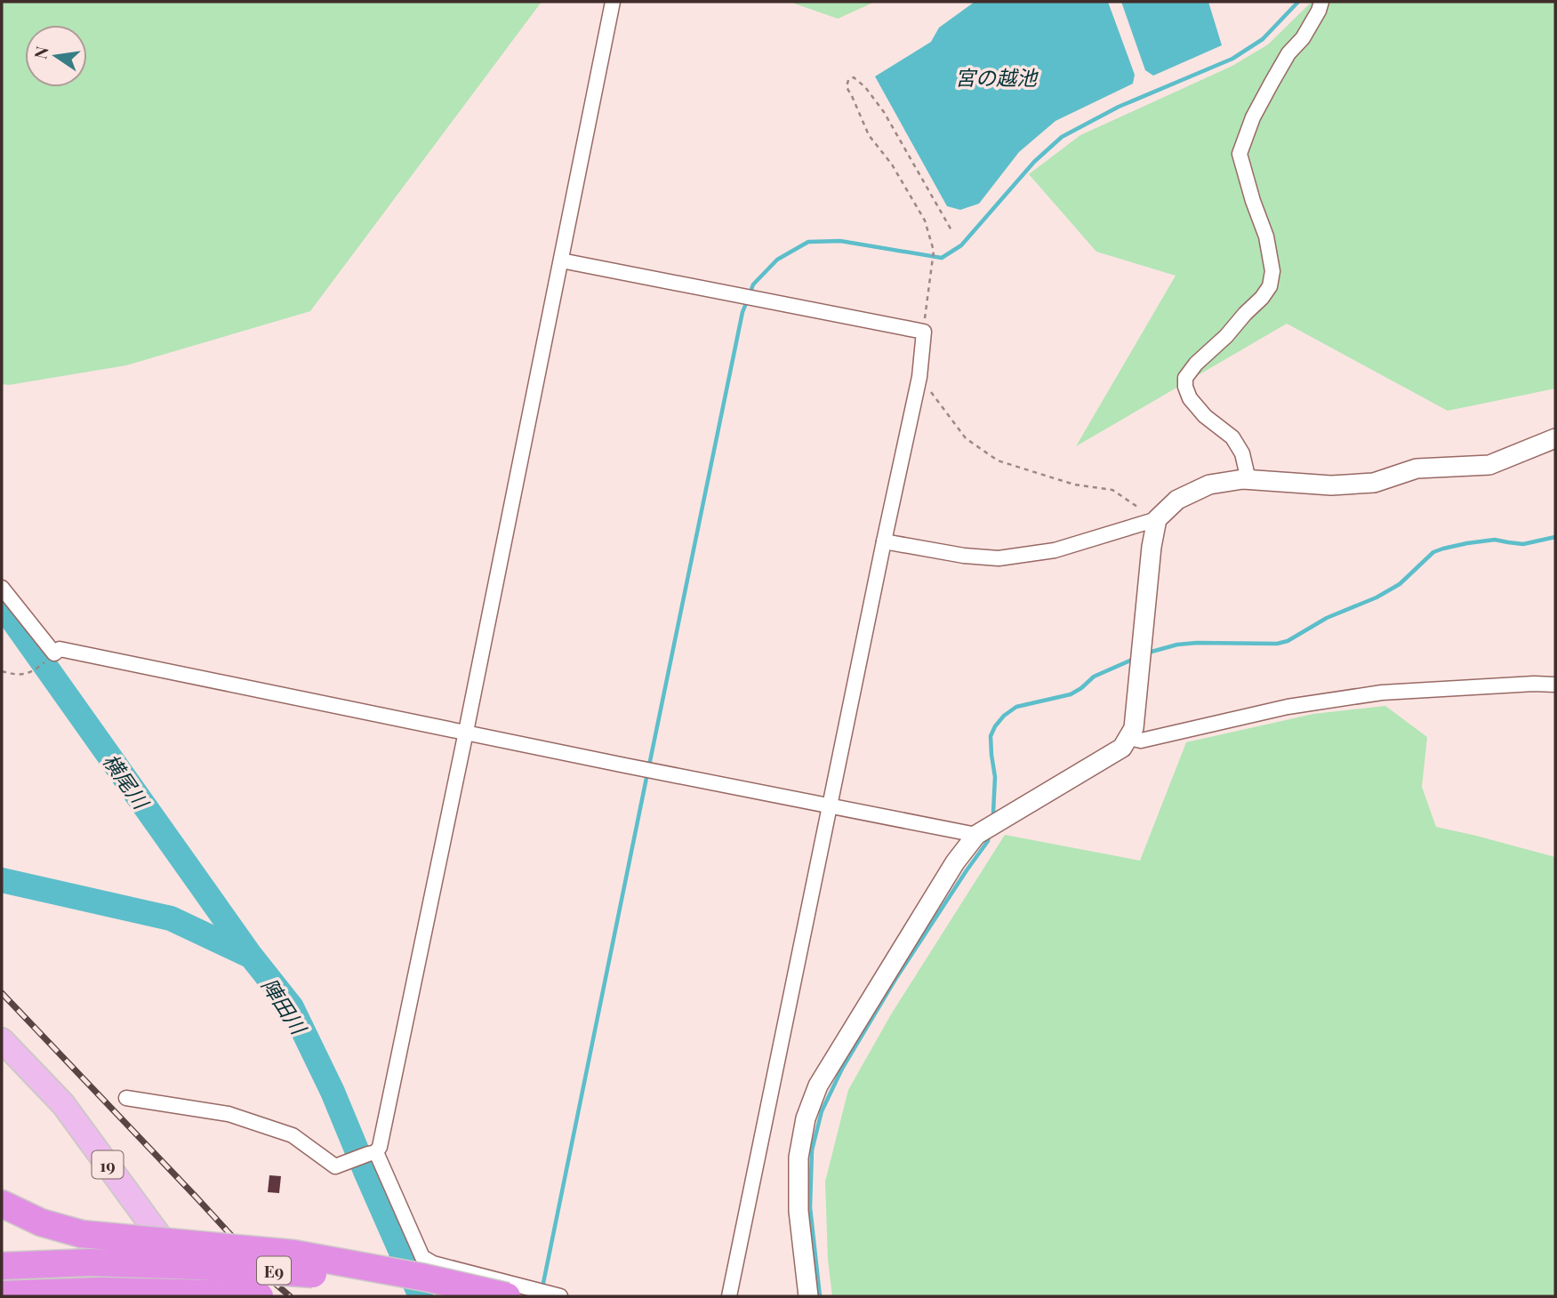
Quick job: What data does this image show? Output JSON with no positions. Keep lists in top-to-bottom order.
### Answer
{
  "streets": {
    "highway": ["E9"],
    "main road": ["19"]
  },
  "water": ["宮の越池", "横尾川", "陣田川"],
  "north": "left"
}
